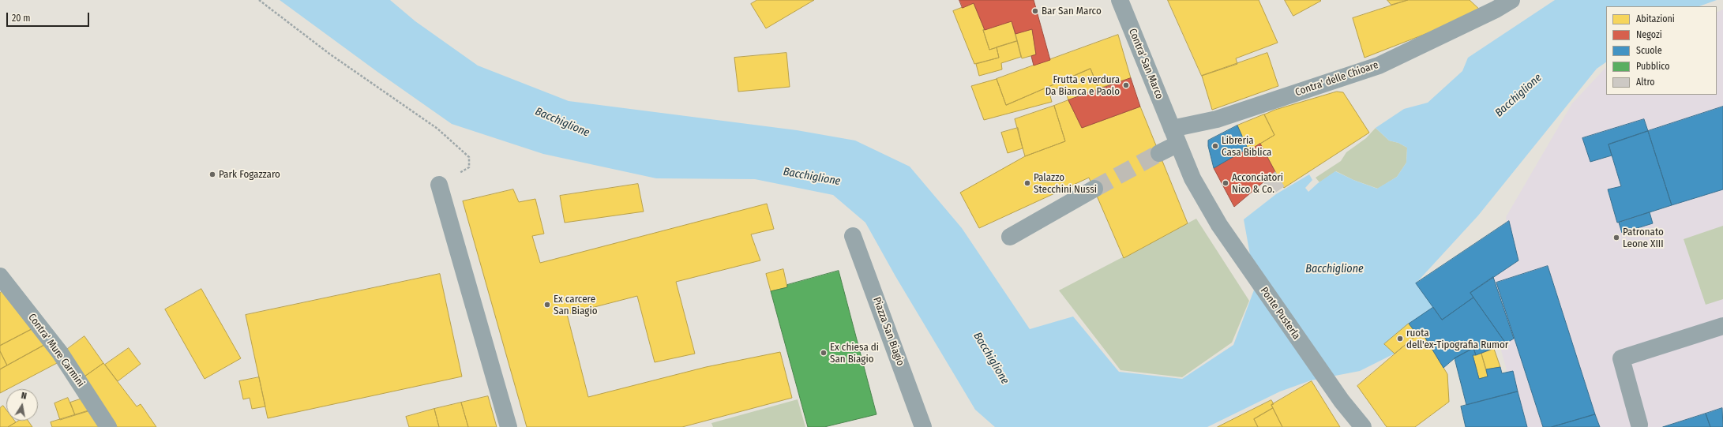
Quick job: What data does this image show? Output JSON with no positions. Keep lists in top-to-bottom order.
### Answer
{
  "streets": {
    "street": [
      "Contra' San Marco",
      "Contra' delle Chioare",
      "Ponte Pusterla",
      "Piazza San Biagio",
      "Contra' Mure Carmini"
    ]
  },
  "crossings": [
    ["Contra' San Marco", "Contra' delle Chioare"],
    ["Contra' San Marco", "Ponte Pusterla"]
  ],
  "water": ["Bacchiglione"],
  "places": [
    "Bar San Marco",
    "Frutta e verdura Da Bianca e Paolo",
    "Libreria Casa Biblica",
    "Park Fogazzaro",
    "Palazzo Stecchini Nussi",
    "Acconciatori Nico & Co.",
    "Patronato Leone XIII",
    "Ex carcere San Biagio",
    "ruota dell'ex-Tipografia Rumor",
    "Ex chiesa di San Biagio"
  ],
  "legend": [
    "Abitazioni",
    "Negozi",
    "Scuole",
    "Pubblico",
    "Altro"
  ],
  "scale_bar": "20 m",
  "north": "top"
}
